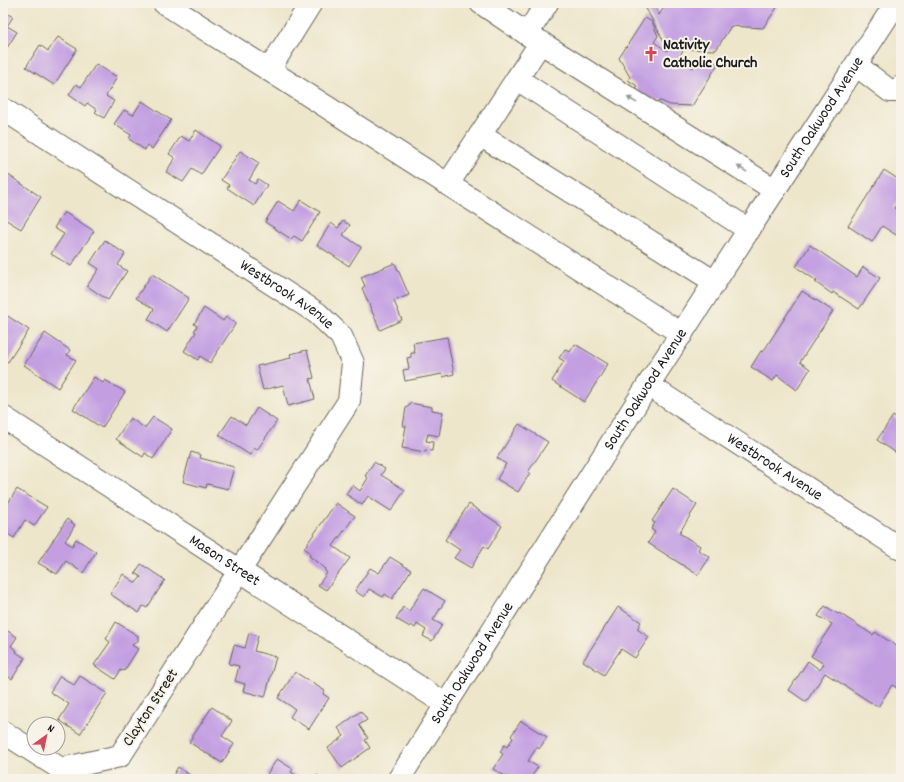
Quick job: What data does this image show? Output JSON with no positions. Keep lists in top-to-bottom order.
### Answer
{
  "streets": {
    "street": [
      "South Oakwood Avenue",
      "Westbrook Avenue",
      "Mason Street",
      "Clayton Street"
    ]
  },
  "crossings": [
    ["South Oakwood Avenue", "Westbrook Avenue"],
    ["South Oakwood Avenue", "Mason Street"],
    ["Westbrook Avenue", "Mason Street"],
    ["Westbrook Avenue", "Clayton Street"],
    ["Mason Street", "Clayton Street"]
  ],
  "places": {
    "church": ["Nativity Catholic Church"]
  },
  "north": "top right"
}
